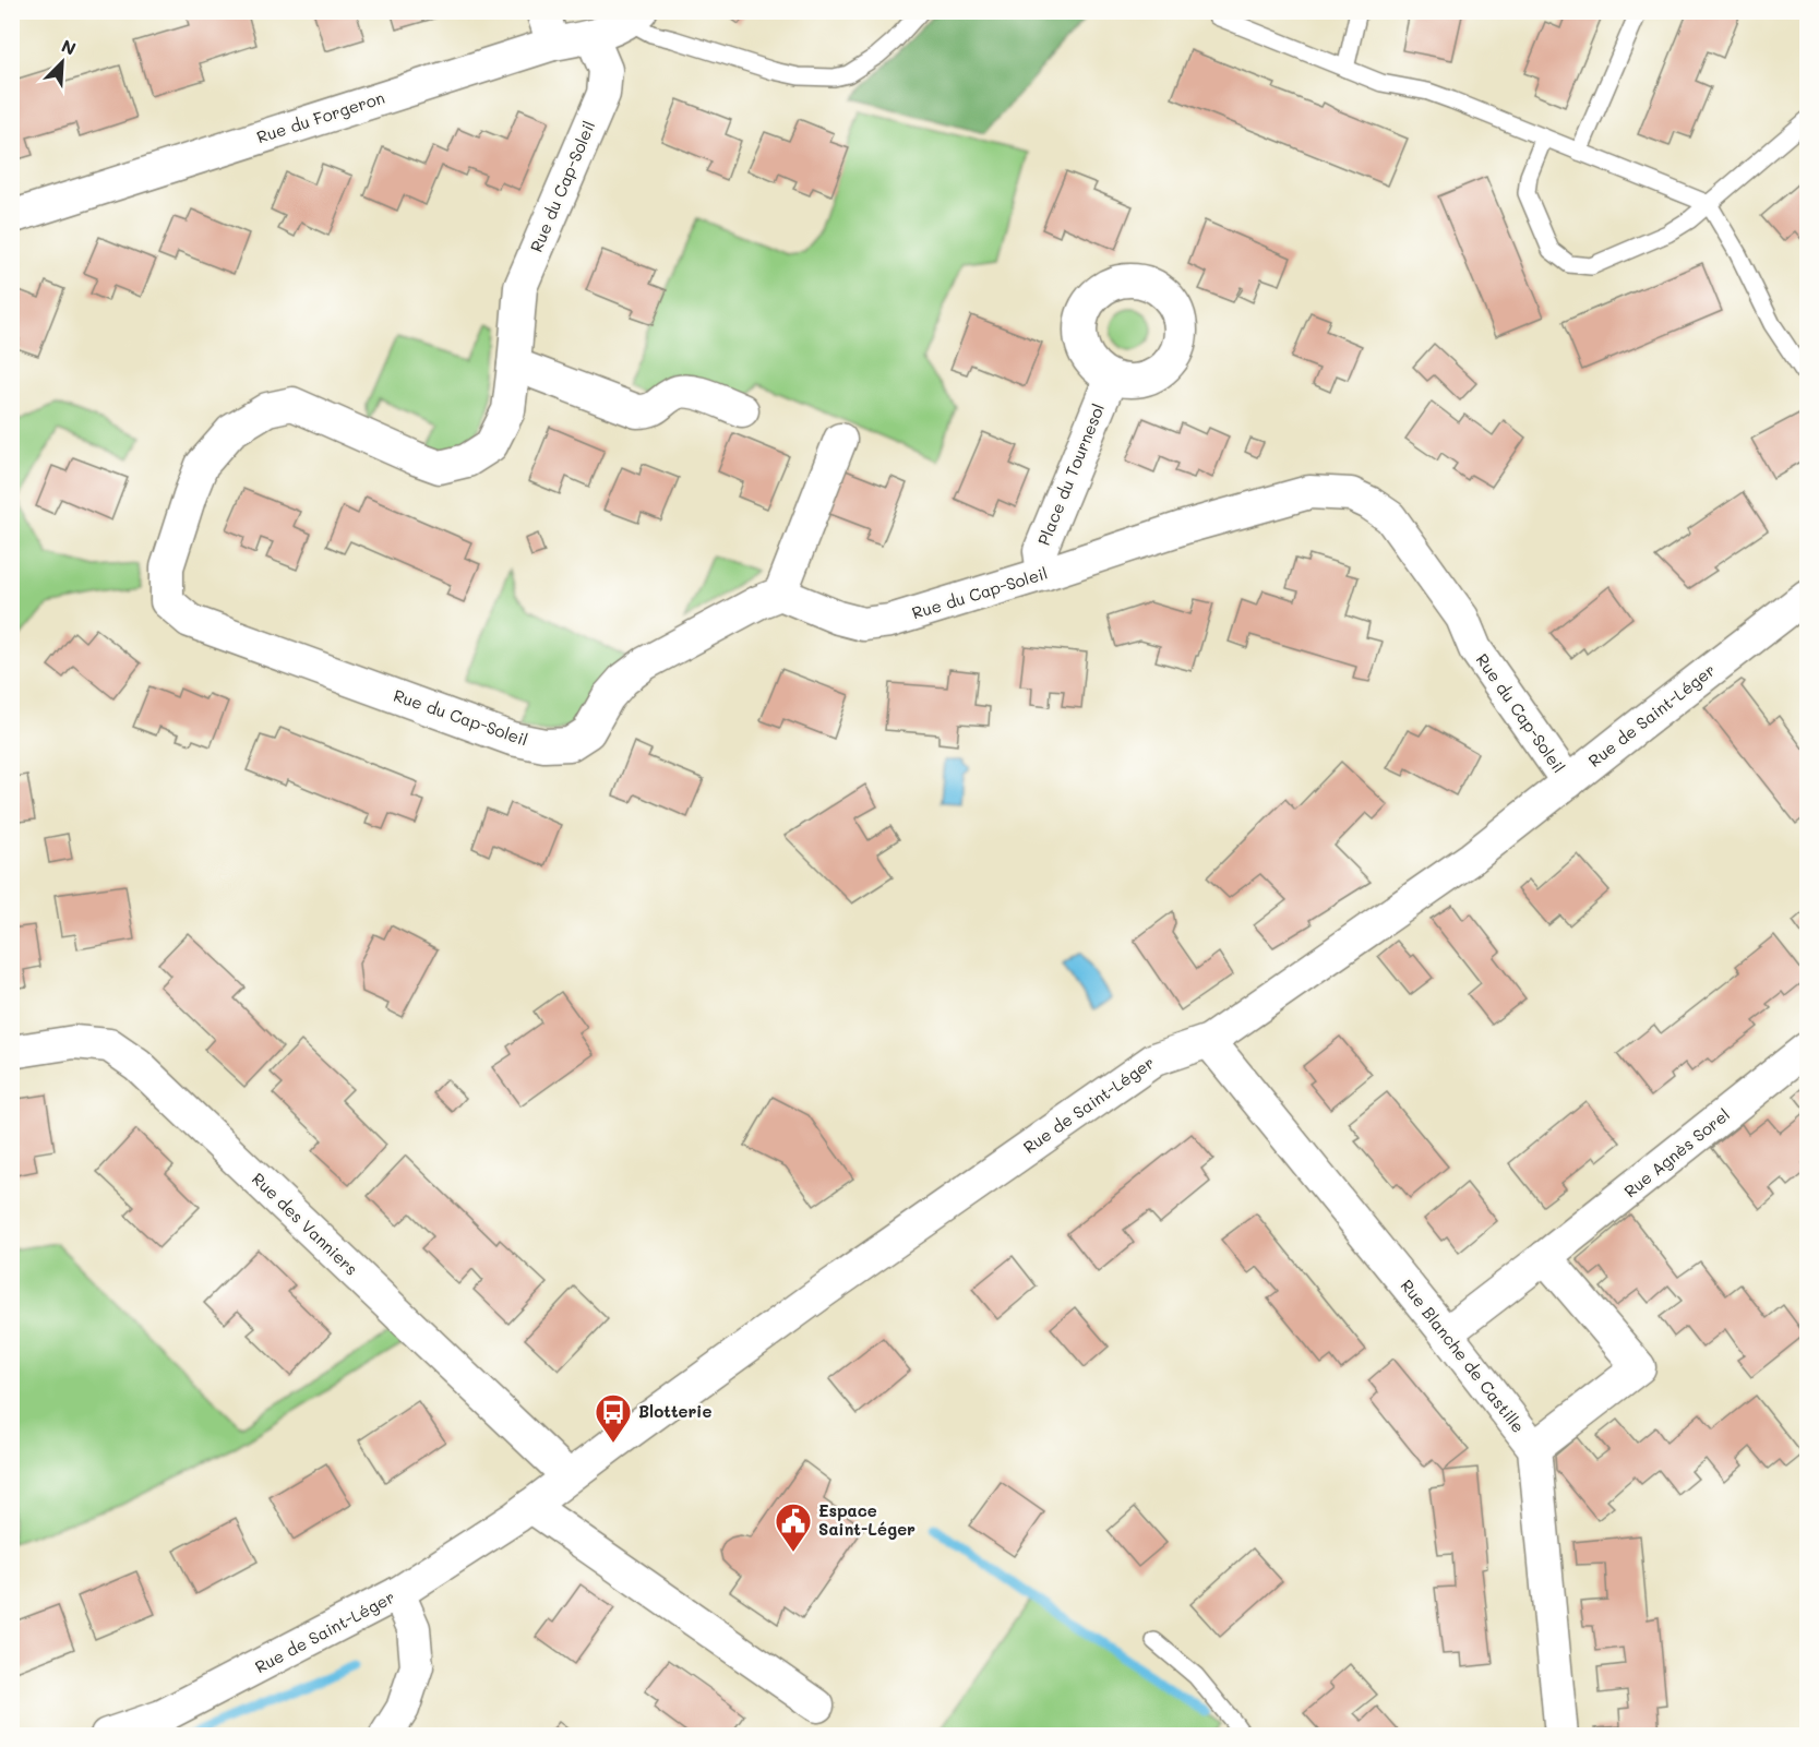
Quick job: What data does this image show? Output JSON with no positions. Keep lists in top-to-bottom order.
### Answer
{
  "streets": {
    "street": [
      "Rue du Forgeron",
      "Rue du Cap-Soleil",
      "Place du Tournesol",
      "Rue de Saint-Léger",
      "Rue Agnès Sorel",
      "Rue des Vanniers",
      "Rue Blanche de Castille"
    ]
  },
  "crossings": [
    ["Rue du Forgeron", "Rue du Cap-Soleil"],
    ["Rue du Cap-Soleil", "Place du Tournesol"],
    ["Rue du Cap-Soleil", "Rue de Saint-Léger"],
    ["Rue de Saint-Léger", "Rue des Vanniers"],
    ["Rue de Saint-Léger", "Rue Blanche de Castille"],
    ["Rue Agnès Sorel", "Rue Blanche de Castille"]
  ],
  "places": {
    "bus stop": ["Blotterie"],
    "public building": ["Espace Saint-Léger"]
  },
  "north": "top right"
}
